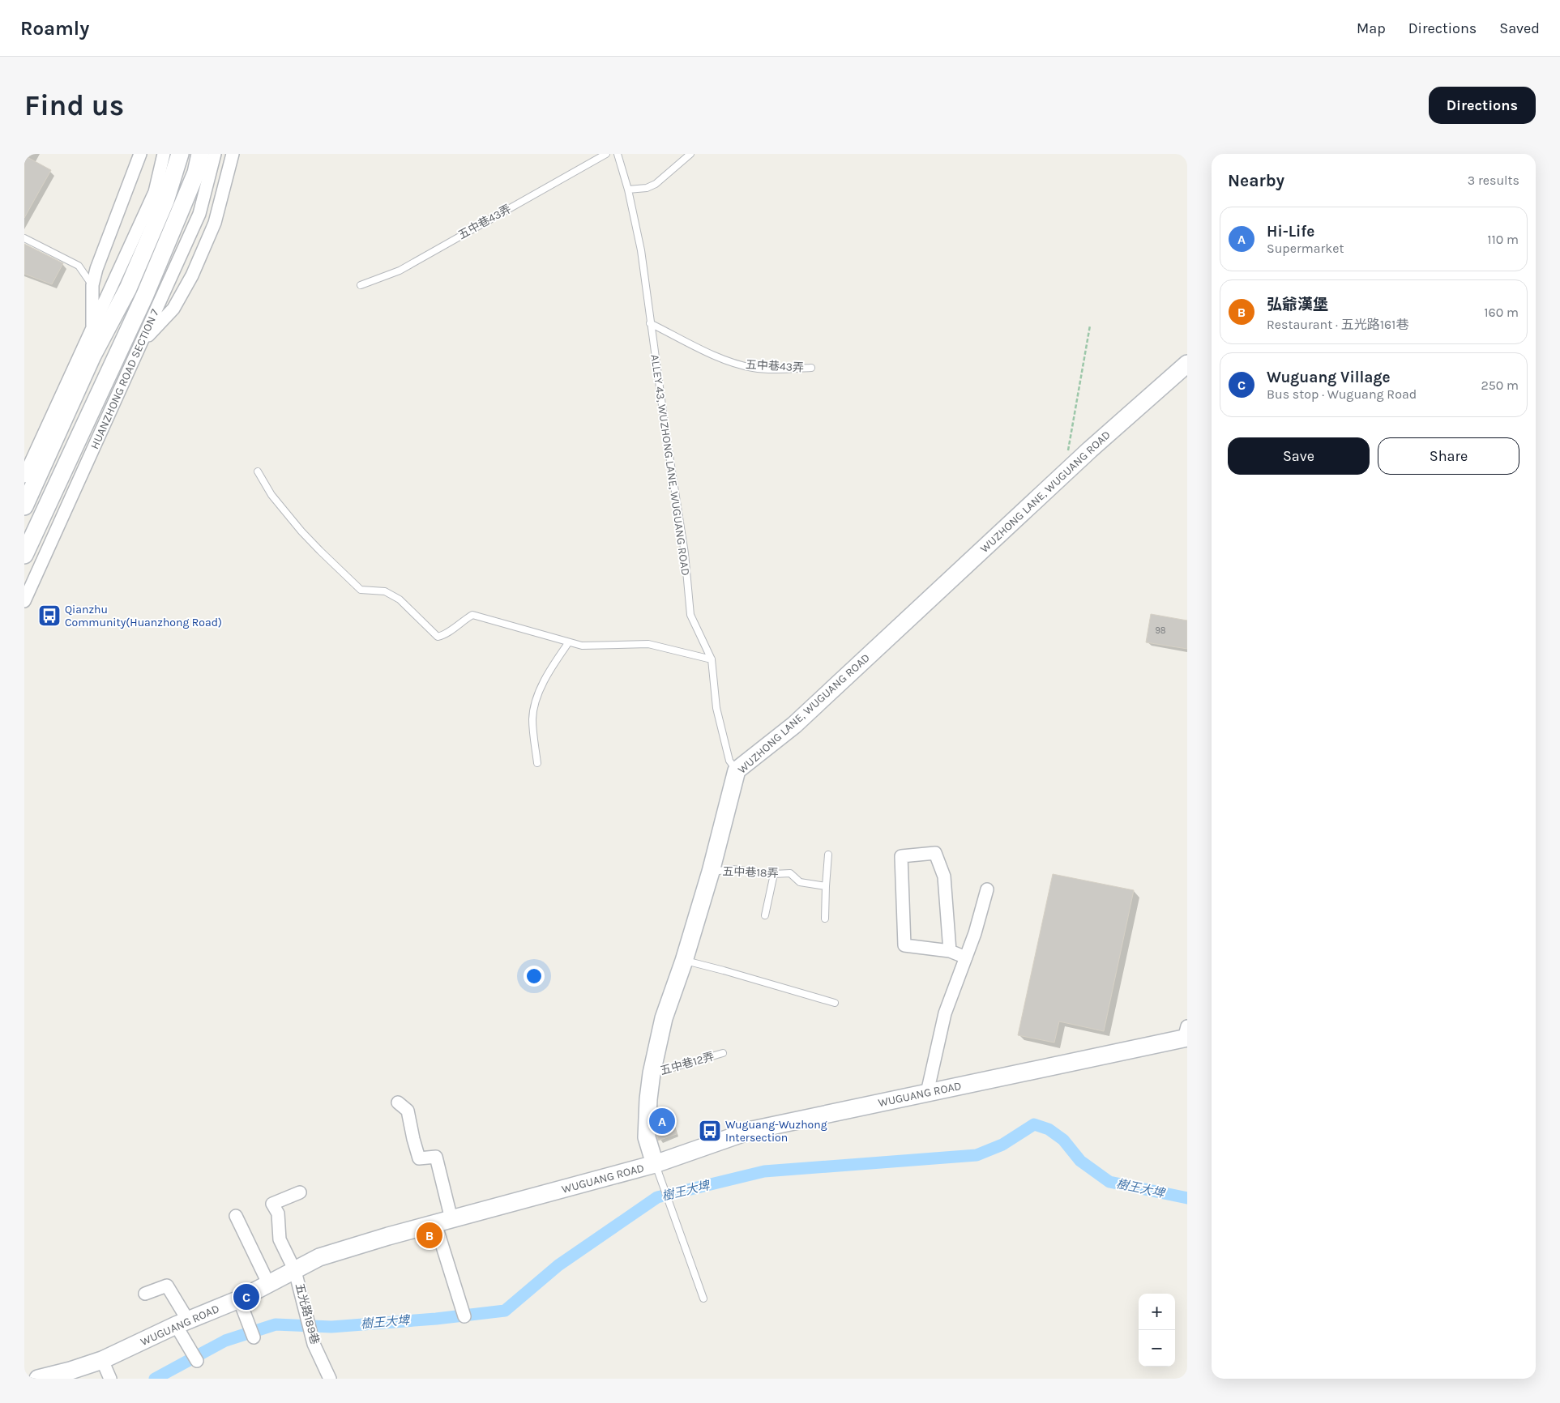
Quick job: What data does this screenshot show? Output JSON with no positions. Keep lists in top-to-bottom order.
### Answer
{
  "streets": {
    "street": [
      "HUANZHONG ROAD SECTION 7",
      "WUZHONG LANE, WUGUANG ROAD",
      "WUGUANG ROAD",
      "五光路189巷"
    ],
    "lane": [
      "五中巷43弄",
      "ALLEY 43, WUZHONG LANE, WUGUANG ROAD",
      "五中巷18弄",
      "五中巷12弄"
    ]
  },
  "crossings": [
    ["五中巷43弄", "ALLEY 43, WUZHONG LANE, WUGUANG ROAD"],
    ["ALLEY 43, WUZHONG LANE, WUGUANG ROAD", "WUZHONG LANE, WUGUANG ROAD"],
    ["WUZHONG LANE, WUGUANG ROAD", "五中巷18弄"],
    ["WUZHONG LANE, WUGUANG ROAD", "五中巷12弄"],
    ["WUZHONG LANE, WUGUANG ROAD", "WUGUANG ROAD"],
    ["WUGUANG ROAD", "五光路189巷"]
  ],
  "water": ["樹王大埤"],
  "places": {
    "bus stop": ["Qianzhu Community(Huanzhong Road)", "Wuguang-Wuzhong Intersection"]
  },
  "house_numbers": ["98"],
  "page": {
    "header": "Roamly",
    "nav": ["Map", "Directions", "Saved"],
    "buttons": [
      "Directions",
      ["Save", "Share"]
    ],
    "title": "Find us",
    "heading": ["Nearby", "3 results"],
    "list": [
      {
        "mark": "A",
        "name": "Hi-Life",
        "note": "Supermarket",
        "value": "110 m"
      },
      {
        "mark": "B",
        "name": "弘爺漢堡",
        "note": "Restaurant · 五光路161巷",
        "value": "160 m"
      },
      {
        "mark": "C",
        "name": "Wuguang Village",
        "note": "Bus stop · Wuguang Road",
        "value": "250 m"
      }
    ],
    "pins": ["A", "B", "C"],
    "map_buttons": ["+", "−"]
  }
}
